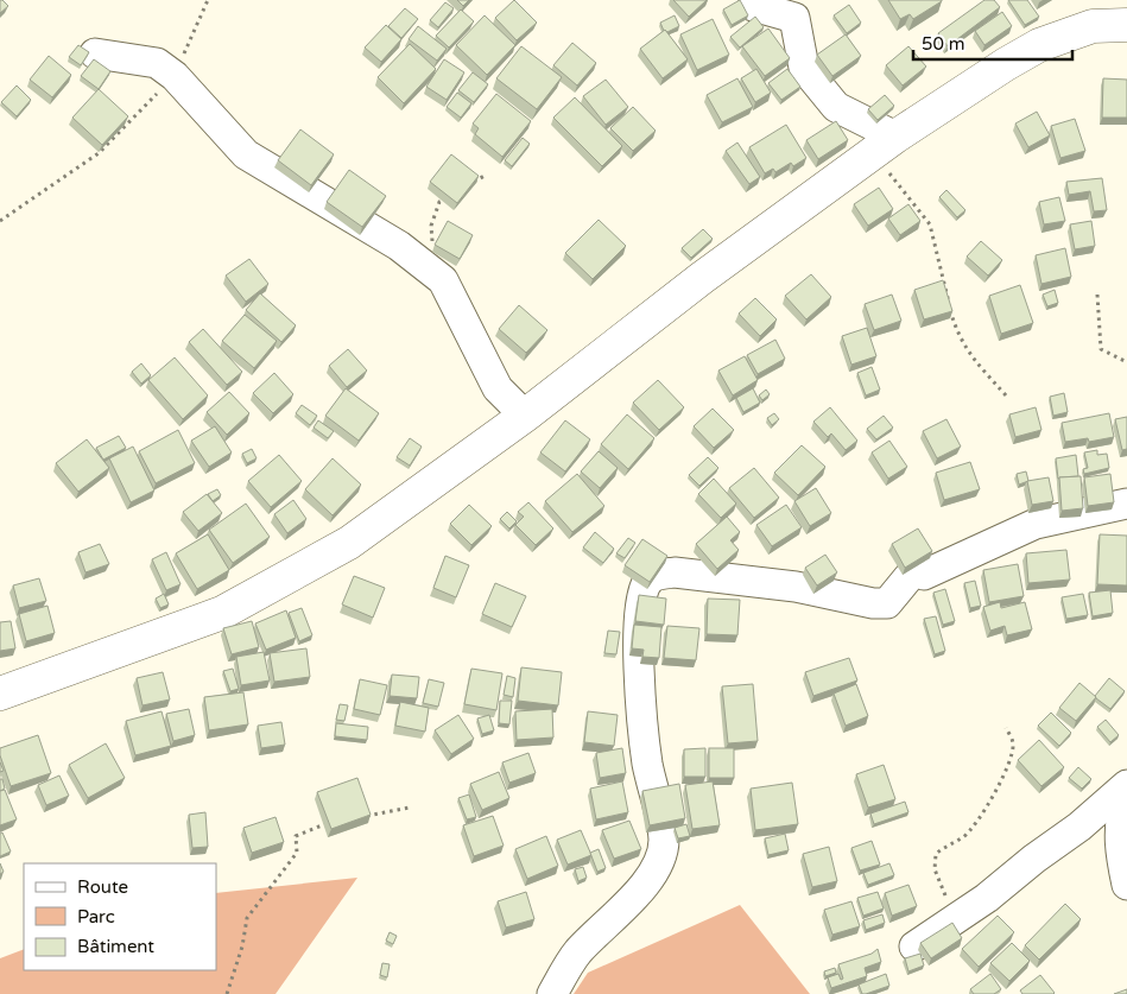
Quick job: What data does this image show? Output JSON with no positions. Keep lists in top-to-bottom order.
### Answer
{
  "legend": ["Route", "Parc", "Bâtiment"],
  "scale_bar": "50 m"
}
